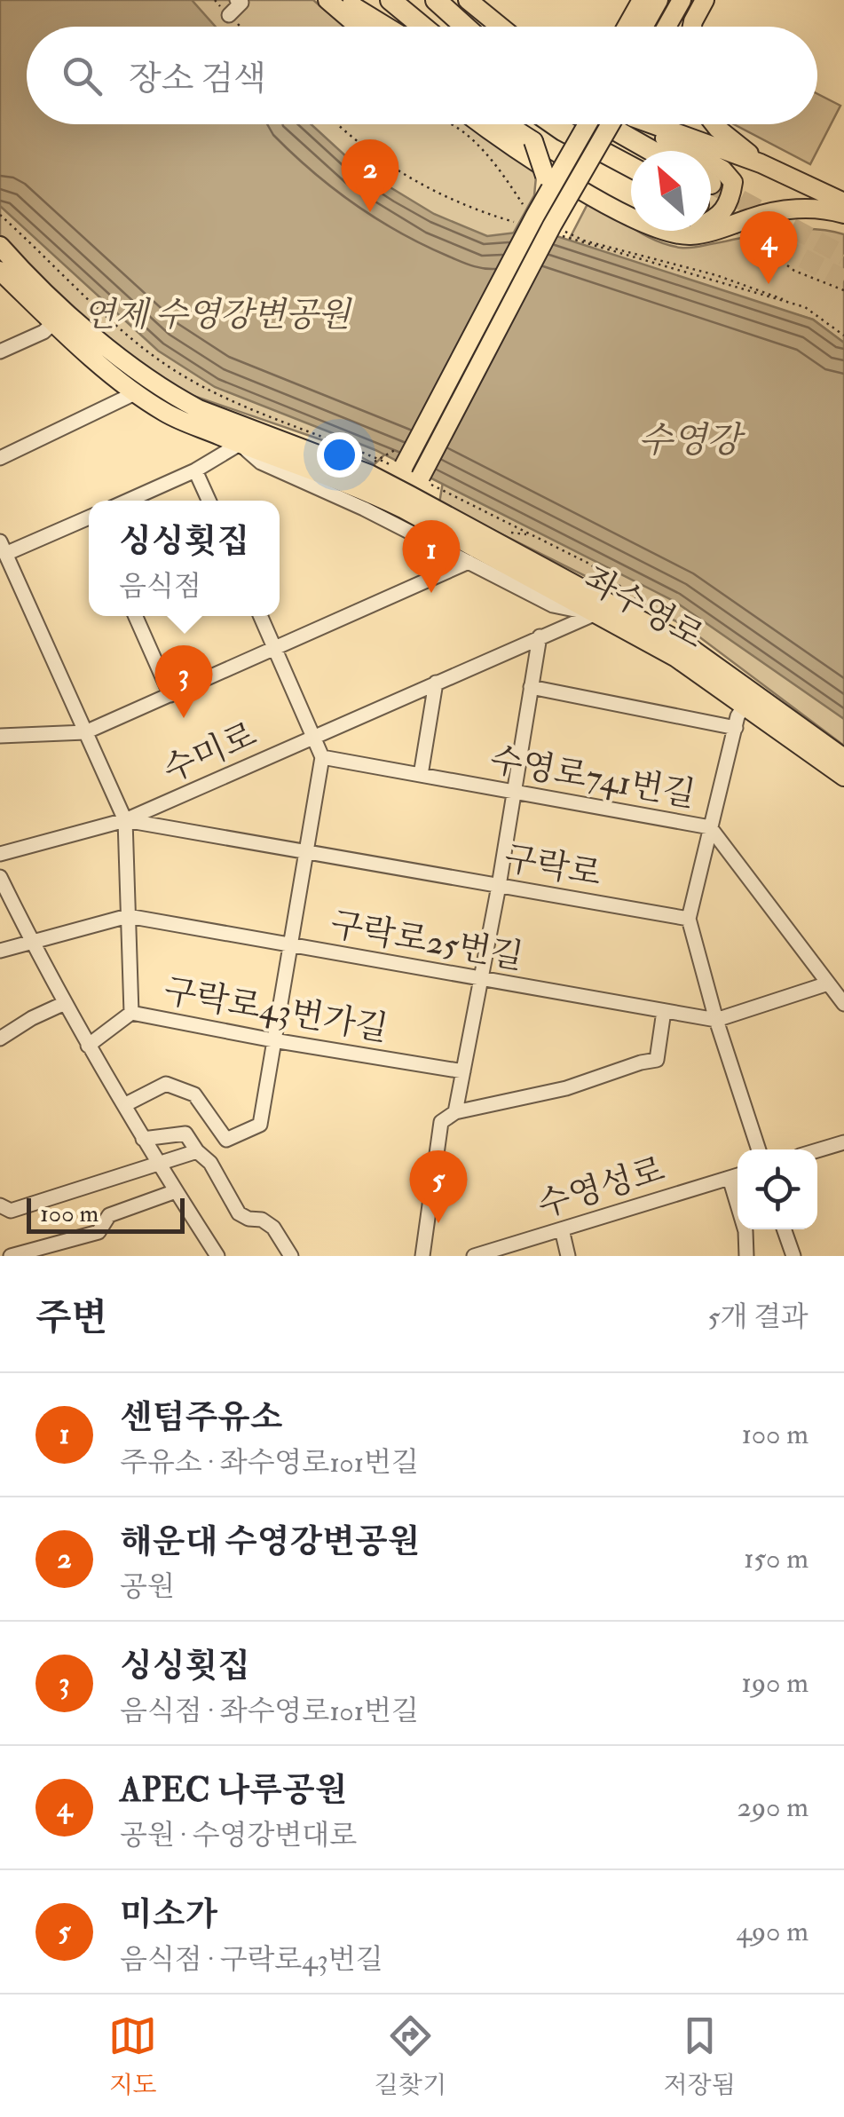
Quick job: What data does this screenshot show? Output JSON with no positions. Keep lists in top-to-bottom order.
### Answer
{
  "streets": {
    "main road": ["좌수영로"],
    "street": [
      "수미로",
      "수영로741번길",
      "구락로",
      "구락로25번길",
      "구락로43번가길",
      "수영성로"
    ]
  },
  "crossings": [
    ["좌수영로", "수미로"],
    ["수미로", "구락로"]
  ],
  "water": ["수영강"],
  "parks": ["연제 수영강변공원"],
  "scale_bar": "100 m",
  "north": "top left",
  "page": {
    "search": "장소 검색",
    "pins": [
      "2",
      "4",
      "1",
      "3",
      "5"
    ],
    "popup": ["싱싱횟집", "음식점"],
    "scale": "100 m",
    "heading": ["주변", "5개 결과"],
    "list": [
      {
        "mark": "1",
        "name": "센텀주유소",
        "note": "주유소 · 좌수영로101번길",
        "value": "100 m"
      },
      {
        "mark": "2",
        "name": "해운대 수영강변공원",
        "note": "공원",
        "value": "150 m"
      },
      {
        "mark": "3",
        "name": "싱싱횟집",
        "note": "음식점 · 좌수영로101번길",
        "value": "190 m"
      },
      {
        "mark": "4",
        "name": "APEC 나루공원",
        "note": "공원 · 수영강변대로",
        "value": "290 m"
      },
      {
        "mark": "5",
        "name": "미소가",
        "note": "음식점 · 구락로43번길",
        "value": "490 m"
      }
    ],
    "nav": ["지도", "길찾기", "저장됨"]
  }
}
